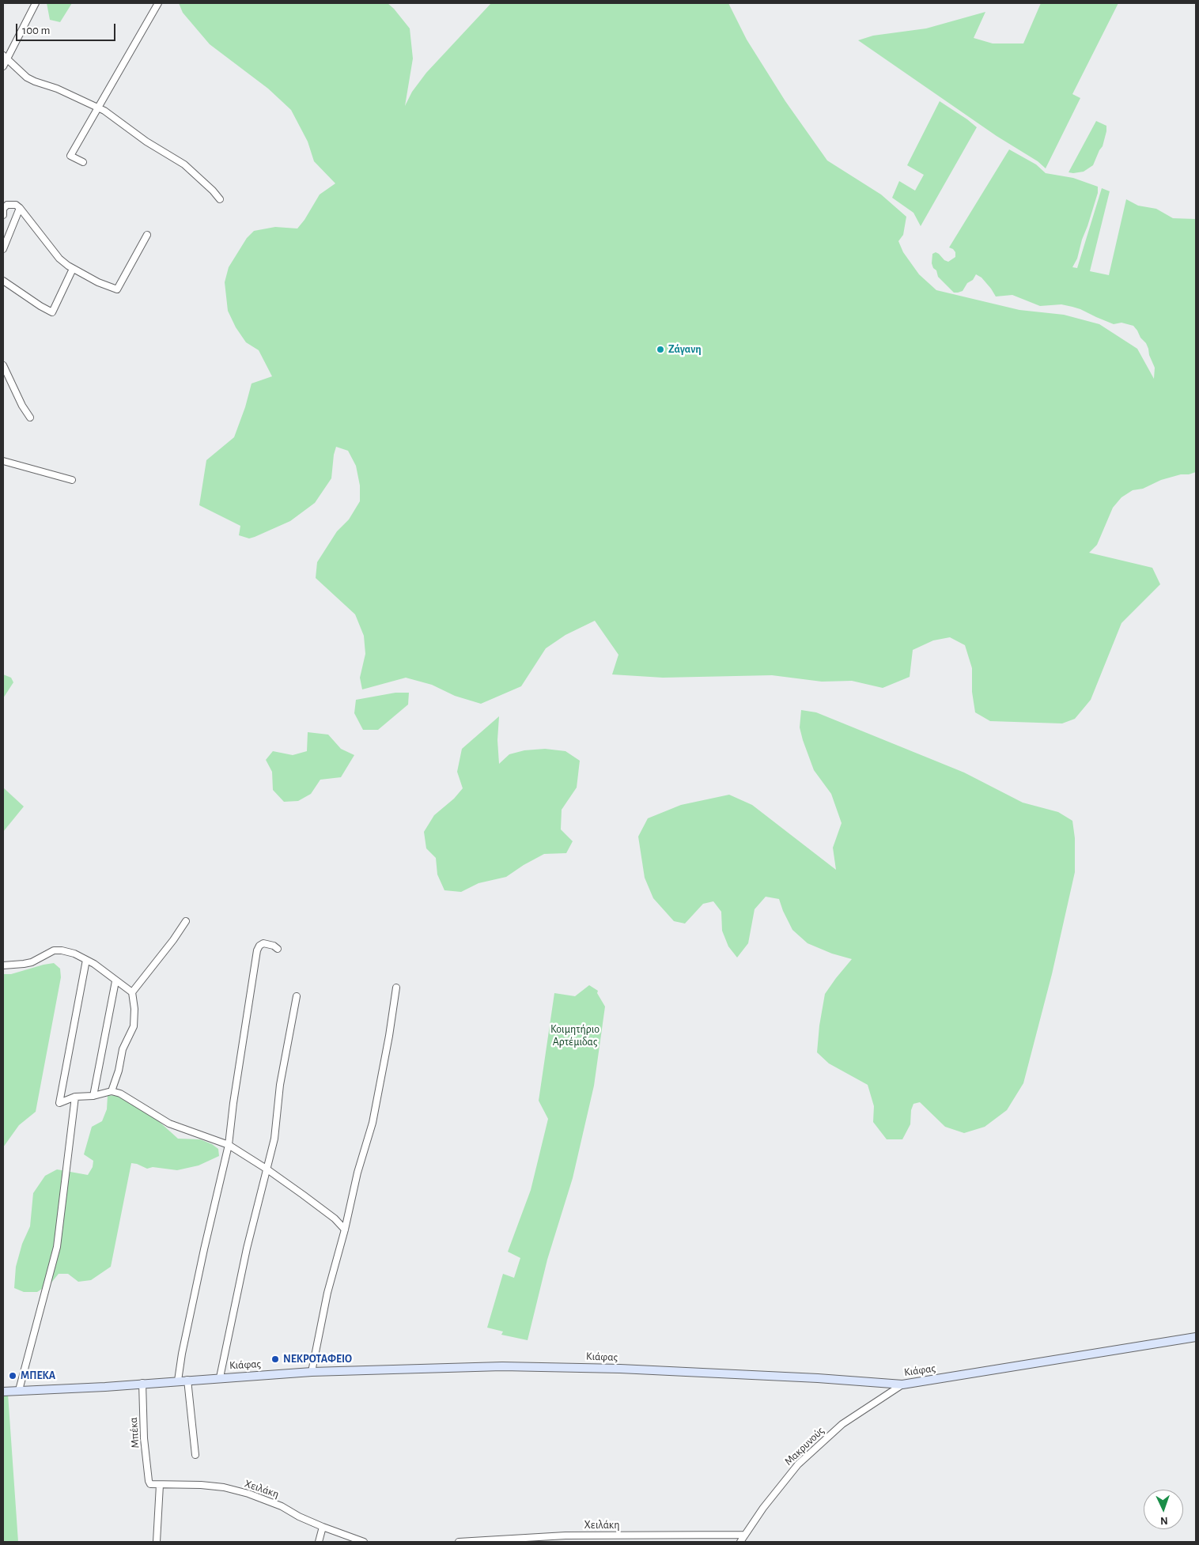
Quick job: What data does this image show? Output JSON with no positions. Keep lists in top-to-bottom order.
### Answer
{
  "streets": {
    "street": [
      "Κιάφας",
      "Μπέκα",
      "Μακρυνούς",
      "Χειλάκη"
    ]
  },
  "crossings": [
    ["Κιάφας", "Μπέκα"],
    ["Κιάφας", "Μακρυνούς"],
    ["Μπέκα", "Χειλάκη"],
    ["Μακρυνούς", "Χειλάκη"]
  ],
  "parks": ["Κοιμητήριο Αρτέμιδας"],
  "places": ["Ζάγανη", "ΝΕΚΡΟΤΑΦΕΙΟ", "ΜΠΕΚΑ"],
  "scale_bar": "100 m",
  "north": "bottom"
}
